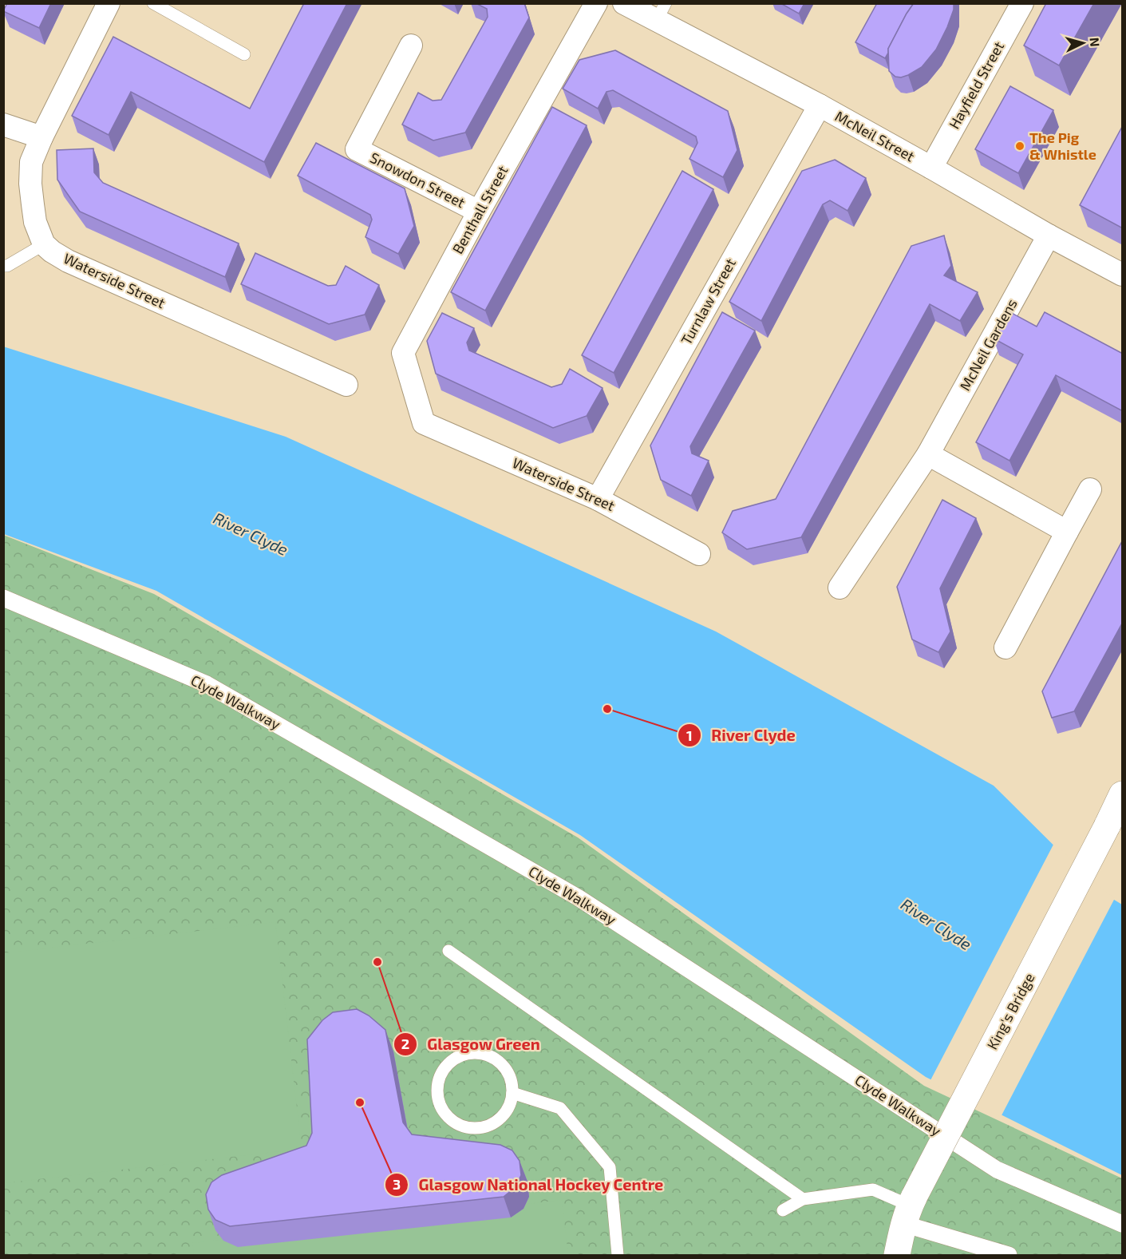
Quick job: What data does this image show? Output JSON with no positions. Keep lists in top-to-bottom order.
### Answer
{
  "streets": {
    "main road": ["King's Bridge"],
    "street": [
      "Hayfield Street",
      "McNeil Street",
      "Snowdon Street",
      "Benthall Street",
      "Waterside Street",
      "Turnlaw Street",
      "McNeil Gardens",
      "Clyde Walkway"
    ]
  },
  "crossings": [
    ["Hayfield Street", "McNeil Street"],
    ["McNeil Street", "Turnlaw Street"],
    ["McNeil Street", "McNeil Gardens"],
    ["Snowdon Street", "Benthall Street"],
    ["Benthall Street", "Waterside Street"],
    ["Waterside Street", "Turnlaw Street"]
  ],
  "water": ["River Clyde"],
  "places": [
    "The Pig & Whistle",
    "River Clyde",
    "Glasgow Green",
    "Glasgow National Hockey Centre"
  ],
  "north": "right"
}
